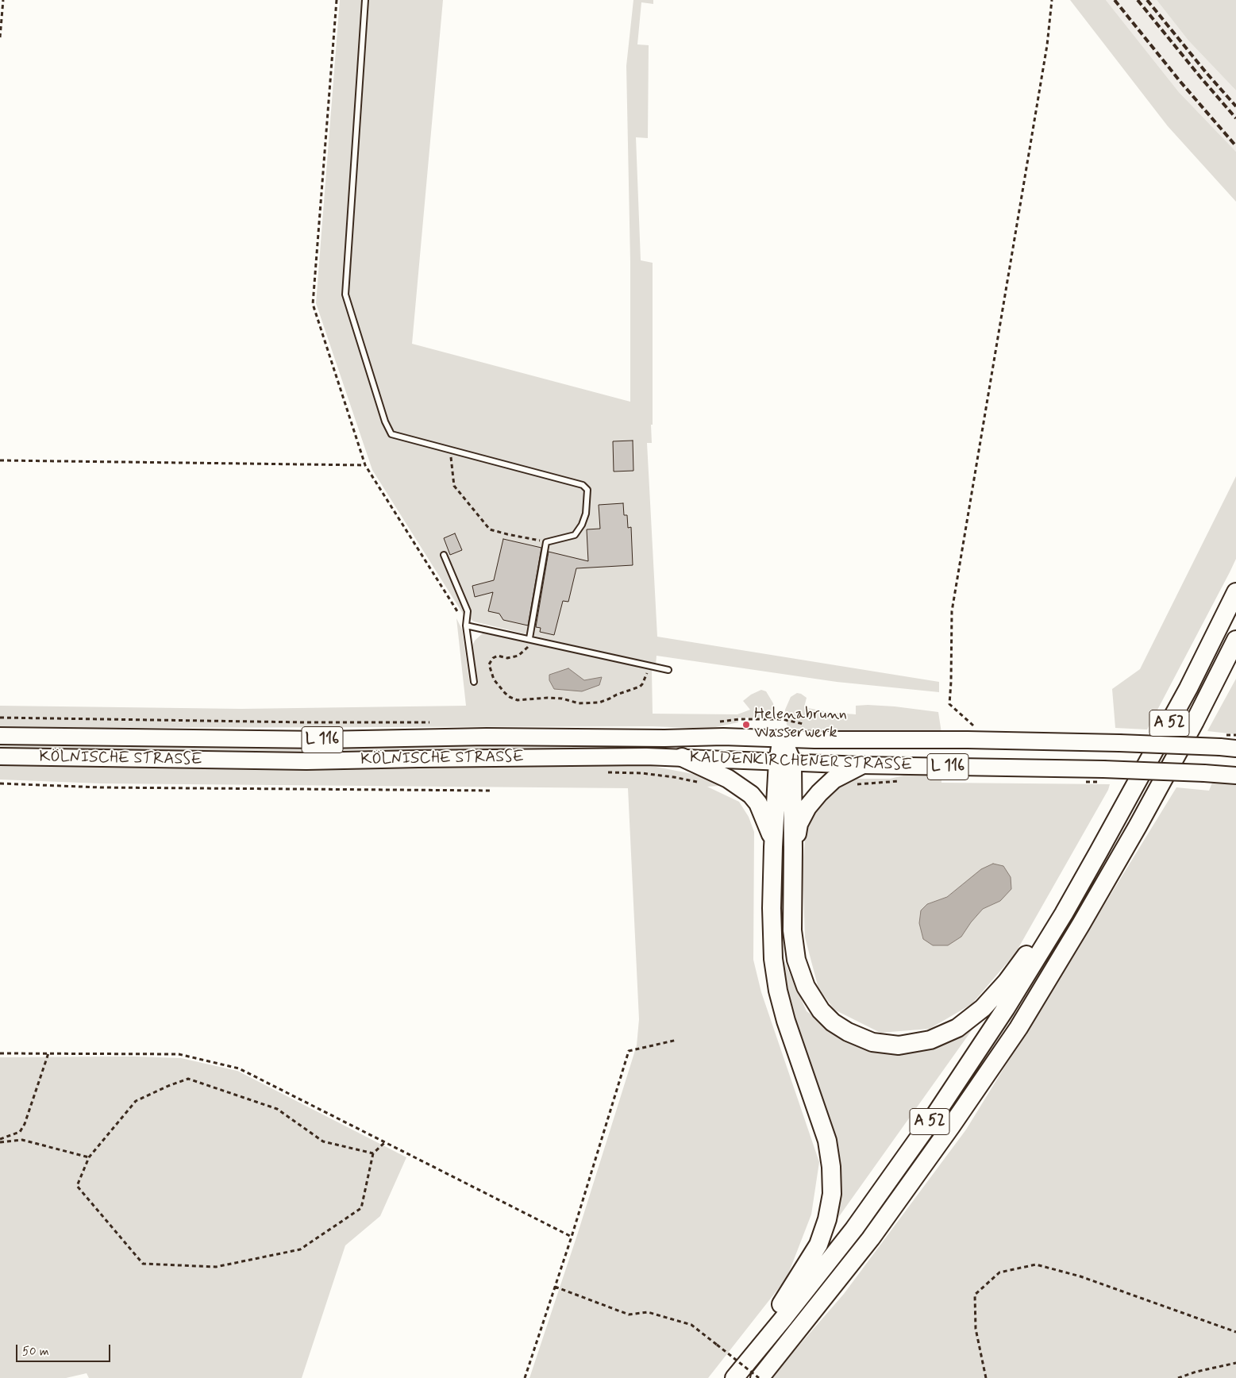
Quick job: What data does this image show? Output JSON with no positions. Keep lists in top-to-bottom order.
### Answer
{
  "streets": {
    "highway": ["A 52"],
    "main road": ["L 116", "KÖLNISCHE STRASSE", "KALDENKIRCHENER STRASSE"]
  },
  "crossings": [
    ["KÖLNISCHE STRASSE", "KALDENKIRCHENER STRASSE"]
  ],
  "places": ["Helenabrunn Wasserwerk"],
  "scale_bar": "50 m"
}
